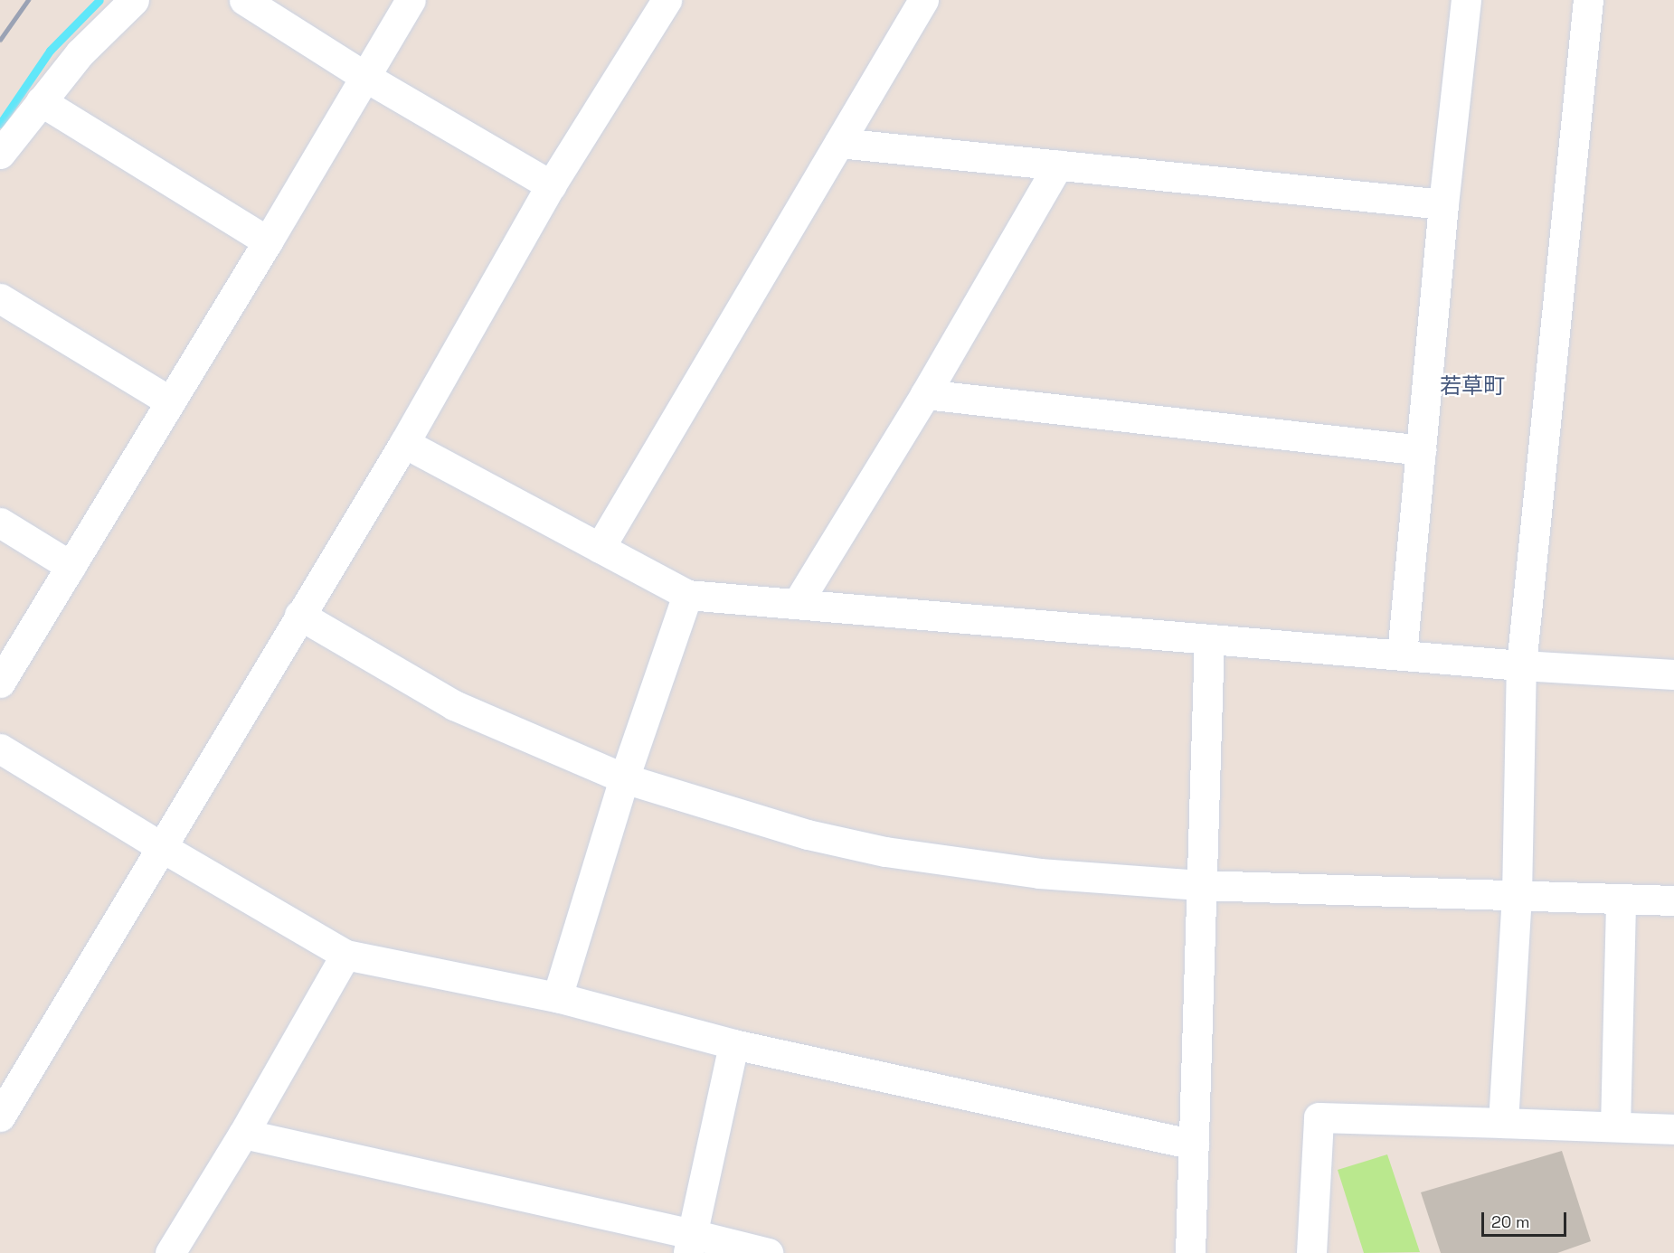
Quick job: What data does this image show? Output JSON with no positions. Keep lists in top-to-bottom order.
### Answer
{
  "districts": ["若草町"],
  "scale_bar": "20 m"
}
